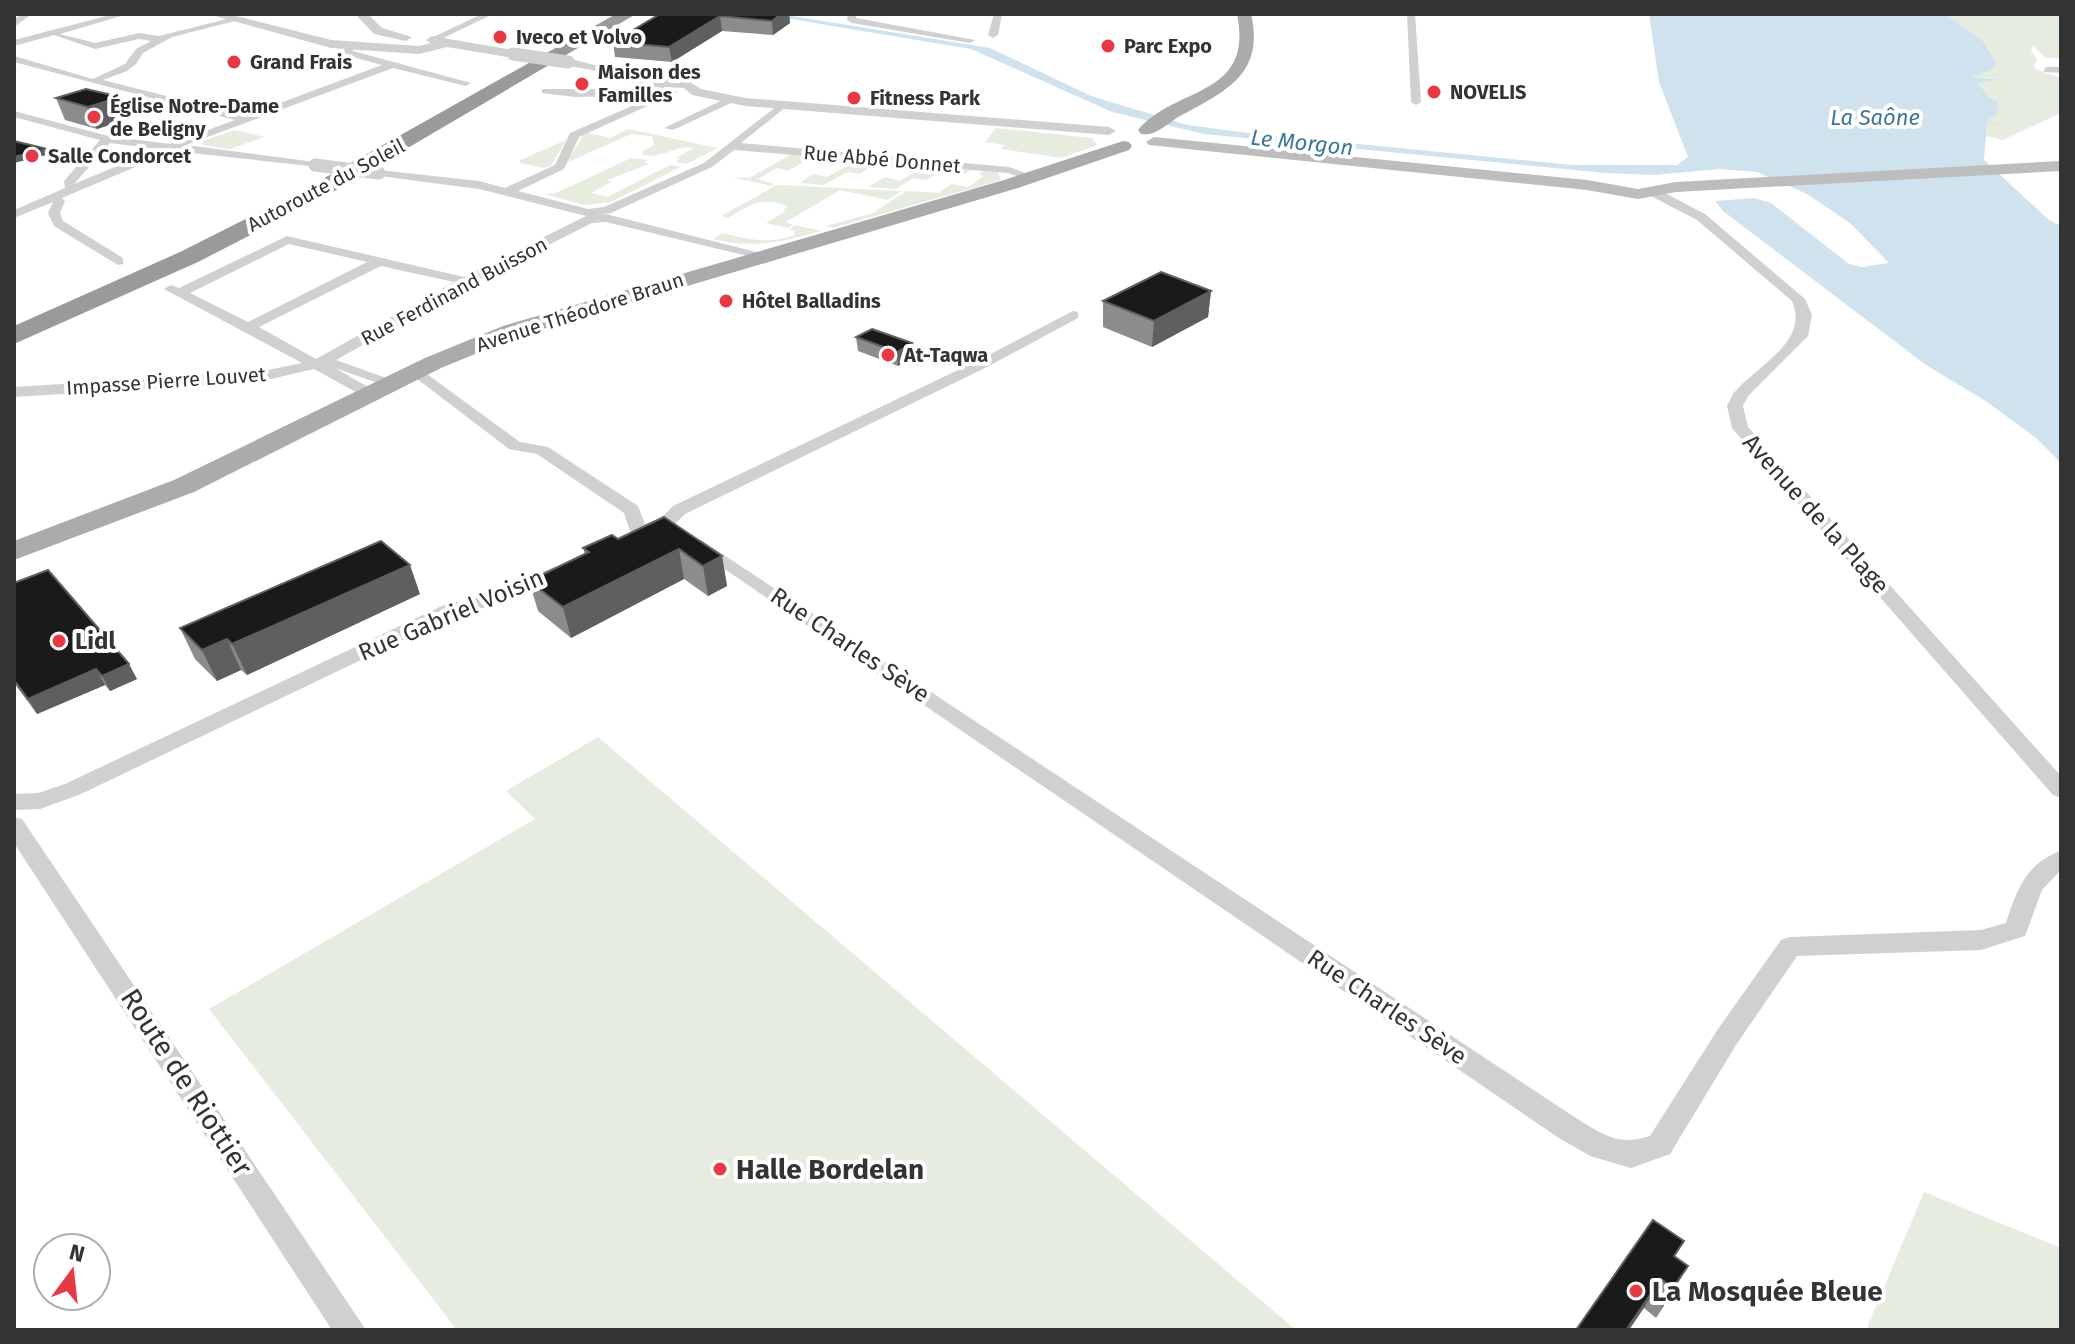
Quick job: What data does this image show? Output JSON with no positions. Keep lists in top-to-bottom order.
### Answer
{
  "streets": {
    "highway": ["Autoroute du Soleil"],
    "main road": ["Avenue Théodore Braun"],
    "street": [
      "Rue Abbé Donnet",
      "Rue Ferdinand Buisson",
      "Impasse Pierre Louvet",
      "Avenue de la Plage",
      "Rue Gabriel Voisin",
      "Rue Charles Sève",
      "Route de Riottier"
    ]
  },
  "crossings": [
    ["Rue Abbé Donnet", "Avenue Théodore Braun"],
    ["Rue Ferdinand Buisson", "Impasse Pierre Louvet"],
    ["Rue Gabriel Voisin", "Route de Riottier"]
  ],
  "water": ["La Saône", "Le Morgon"],
  "places": [
    "Iveco et Volvo",
    "Parc Expo",
    "Grand Frais",
    "Maison des Familles",
    "NOVELIS",
    "Fitness Park",
    "Église Notre-Dame de Beligny",
    "Salle Condorcet",
    "Hôtel Balladins",
    "At-Taqwa",
    "Lidl",
    "Halle Bordelan",
    "La Mosquée Bleue"
  ],
  "north": "top"
}
